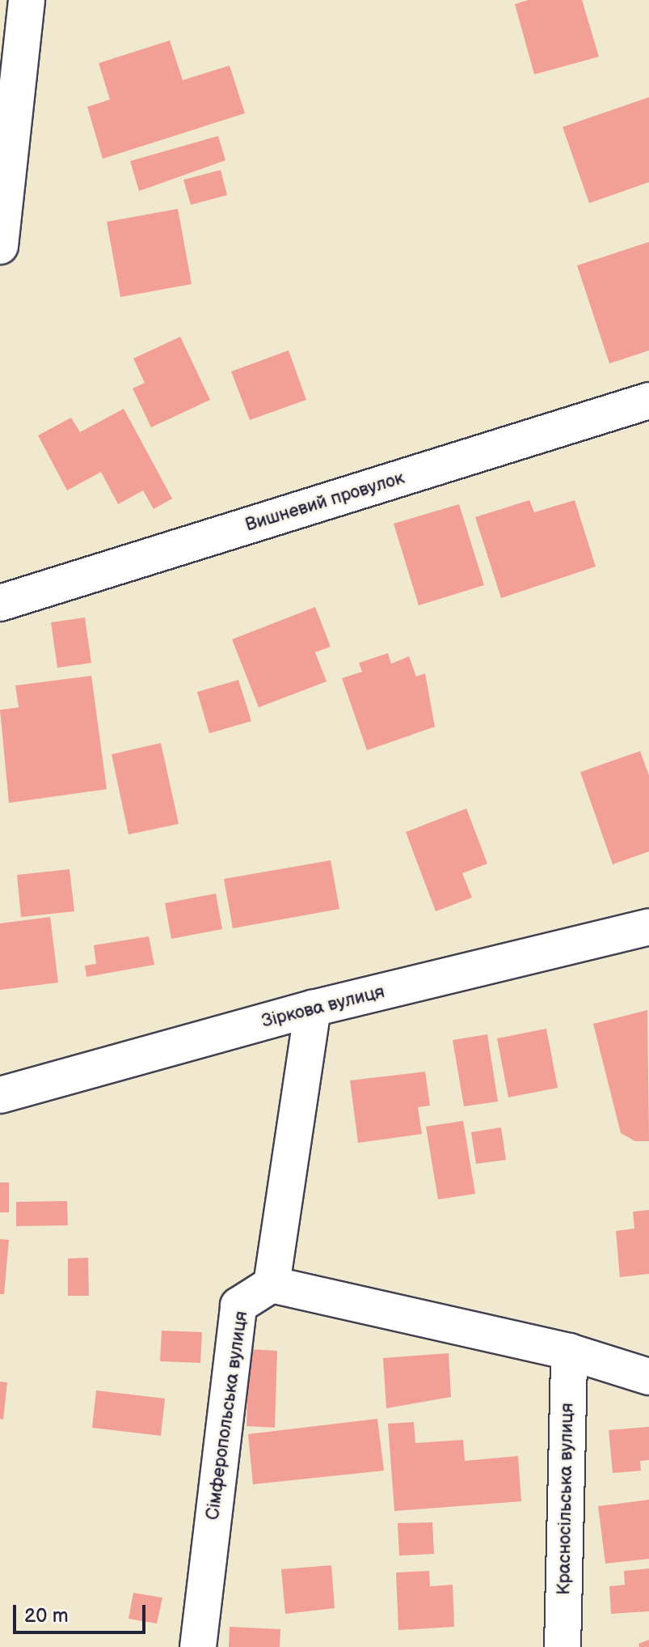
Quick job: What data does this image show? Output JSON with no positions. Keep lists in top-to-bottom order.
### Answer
{
  "streets": {
    "street": [
      "Вишневий провулок",
      "Зіркова вулиця",
      "Сімферопольська вулиця",
      "Красносільська вулиця"
    ]
  },
  "scale_bar": "20 m"
}
